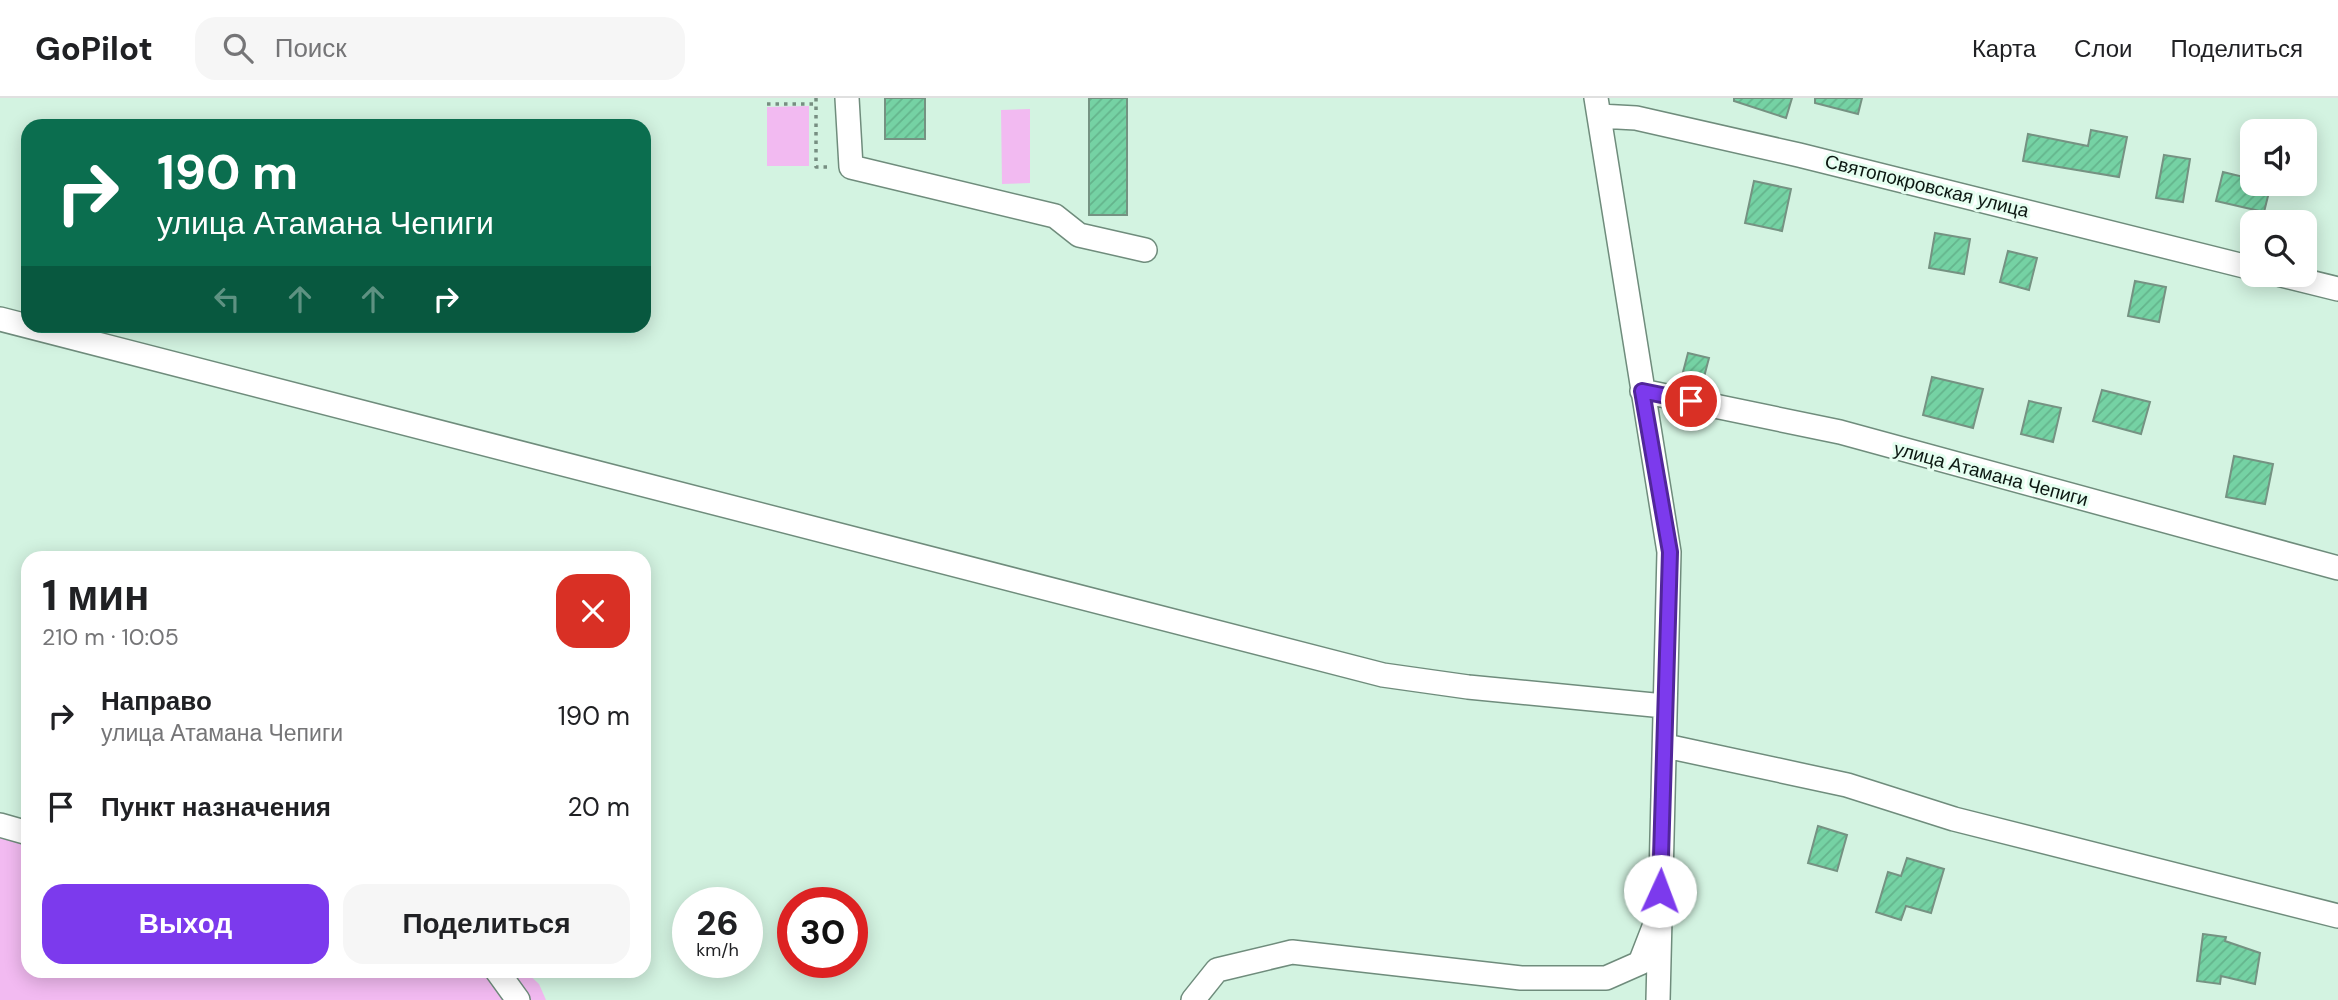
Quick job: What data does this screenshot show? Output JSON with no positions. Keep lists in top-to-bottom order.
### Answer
{
  "streets": {
    "street": ["Святопокровская улица", "улица Атамана Чепиги"]
  },
  "page": {
    "header": "GoPilot",
    "search": "Поиск",
    "nav": ["Карта", "Слои", "Поделиться"],
    "turn": ["190 m", "улица Атамана Чепиги"],
    "heading": ["1 мин", "210 m · 10:05"],
    "list": [
      {
        "name": "Направо",
        "note": "улица Атамана Чепиги",
        "value": "190 m"
      },
      {
        "name": "Пункт назначения",
        "value": "20 m"
      }
    ],
    "buttons": ["Выход", "Поделиться"],
    "speed": "26 km/h",
    "limit": "30"
  }
}
